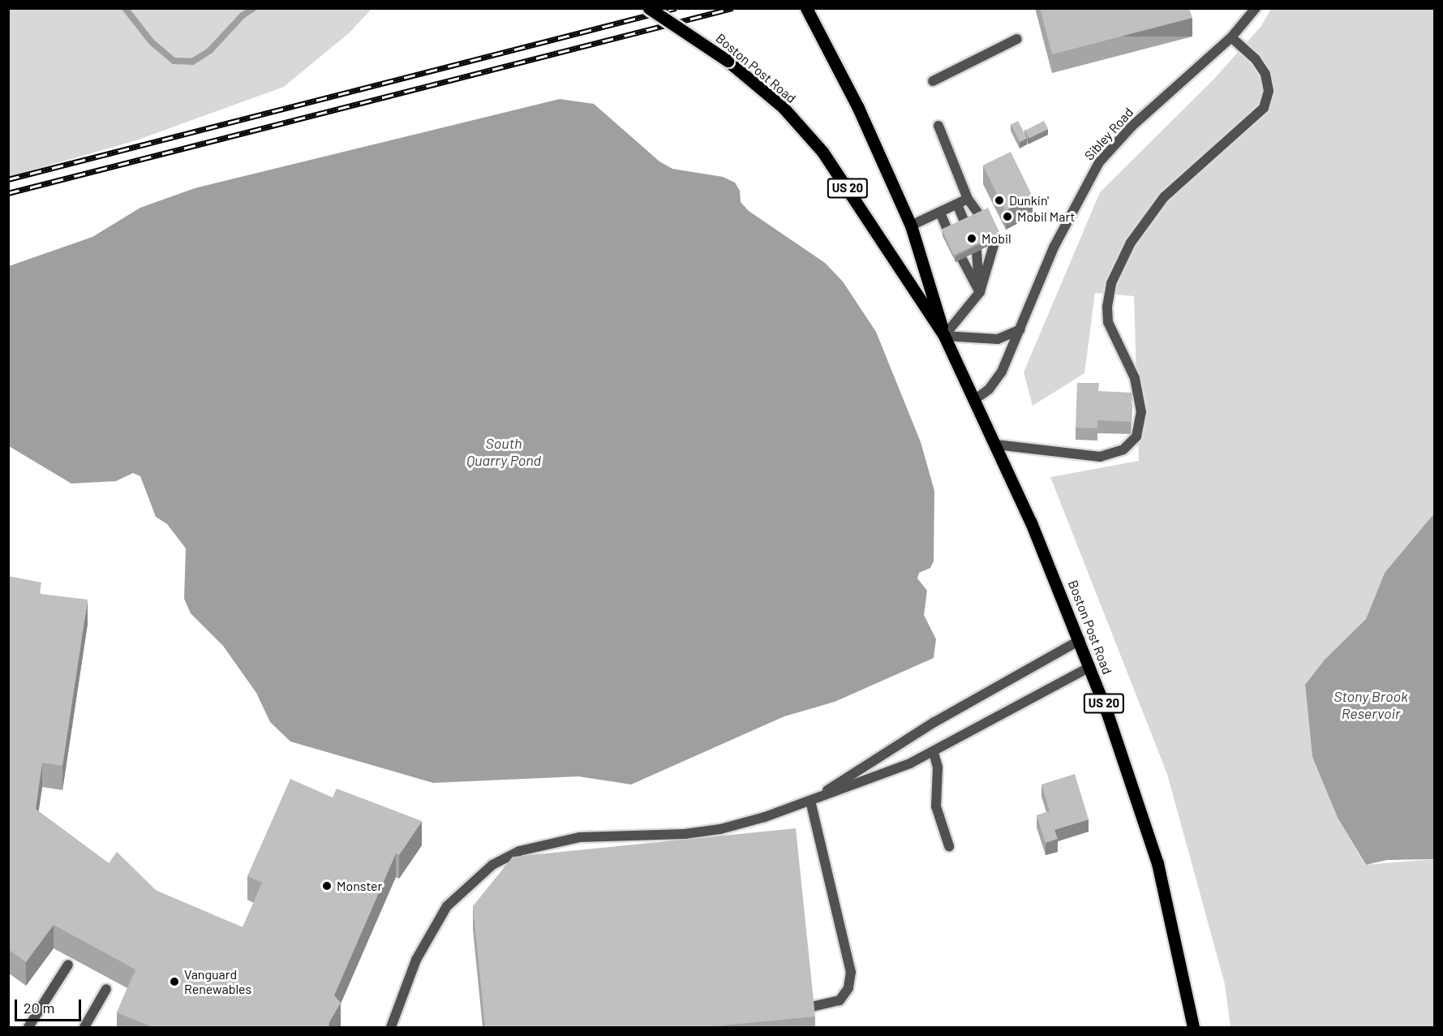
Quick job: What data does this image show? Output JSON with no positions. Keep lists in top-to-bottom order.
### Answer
{
  "streets": {
    "main road": ["Boston Post Road", "US 20"],
    "street": ["Sibley Road"]
  },
  "crossings": [
    ["Boston Post Road", "Sibley Road"]
  ],
  "water": ["South Quarry Pond", "Stony Brook Reservoir"],
  "places": [
    "Dunkin'",
    "Mobil Mart",
    "Mobil",
    "Monster",
    "Vanguard Renewables"
  ],
  "scale_bar": "20 m"
}
